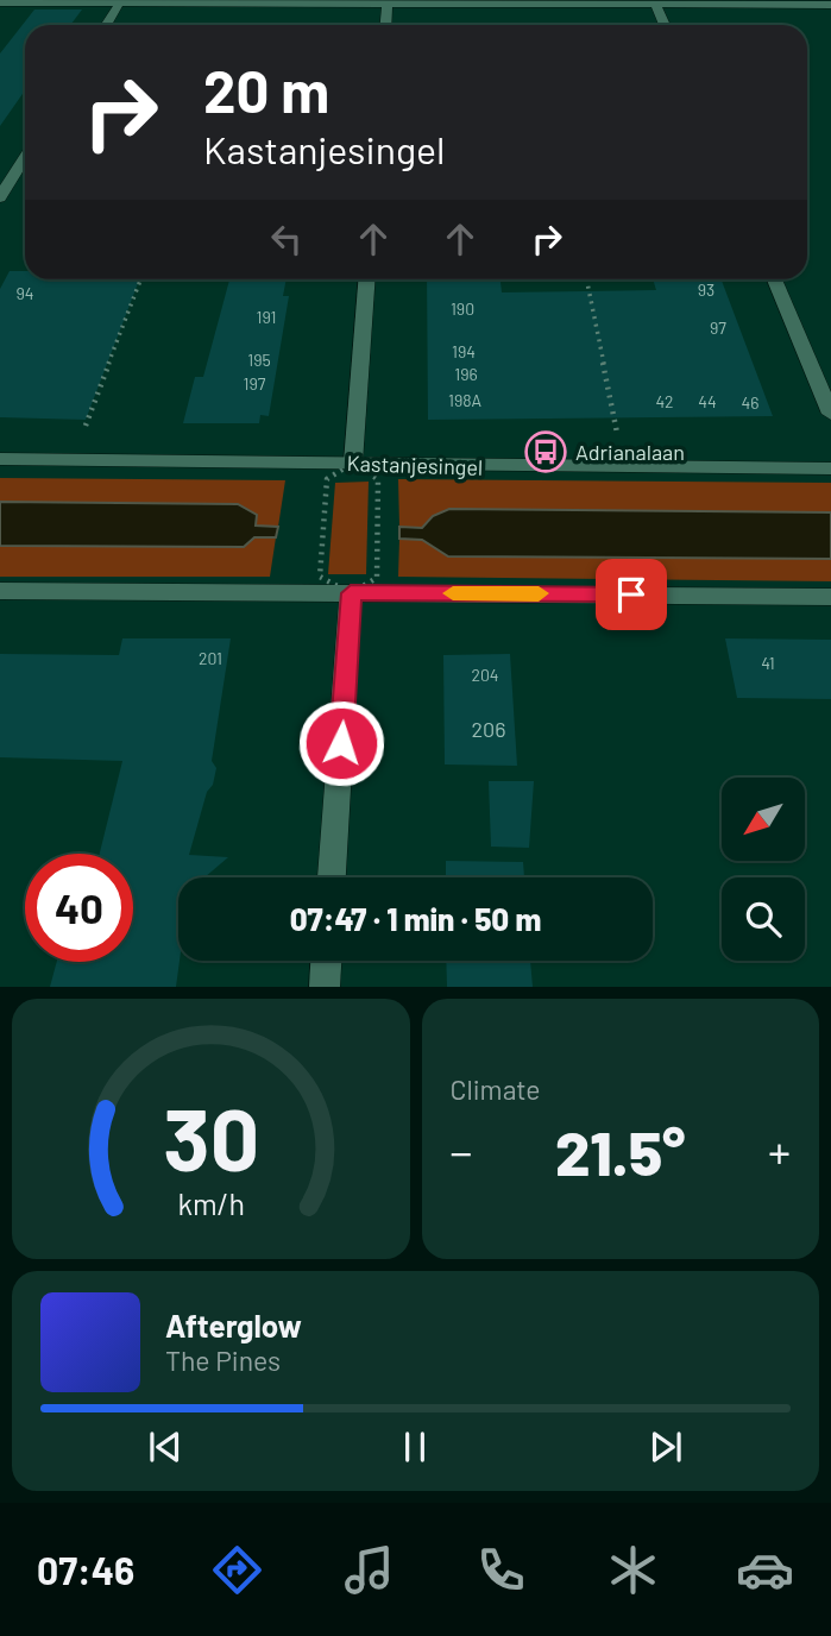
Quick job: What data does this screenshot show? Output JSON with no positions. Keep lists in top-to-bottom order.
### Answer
{
  "streets": {
    "street": ["Kastanjesingel"]
  },
  "places": {
    "bus stop": ["Adrianalaan"]
  },
  "house_numbers": [
    "93",
    "94",
    "190",
    "191",
    "97",
    "194",
    "195",
    "196",
    "197",
    "198A",
    "42",
    "44",
    "46",
    "201",
    "41",
    "204",
    "206"
  ],
  "north": "bottom left",
  "page": {
    "turn": ["20 m", "Kastanjesingel"],
    "limit": "40",
    "trip": "07:47 · 1 min · 50 m",
    "tile": "Climate",
    "heat": ["−", "21.5°", "+"],
    "song": ["Afterglow", "The Pines"],
    "tabs": "07:46",
    "gauge": ["30", "km/h"]
  }
}
